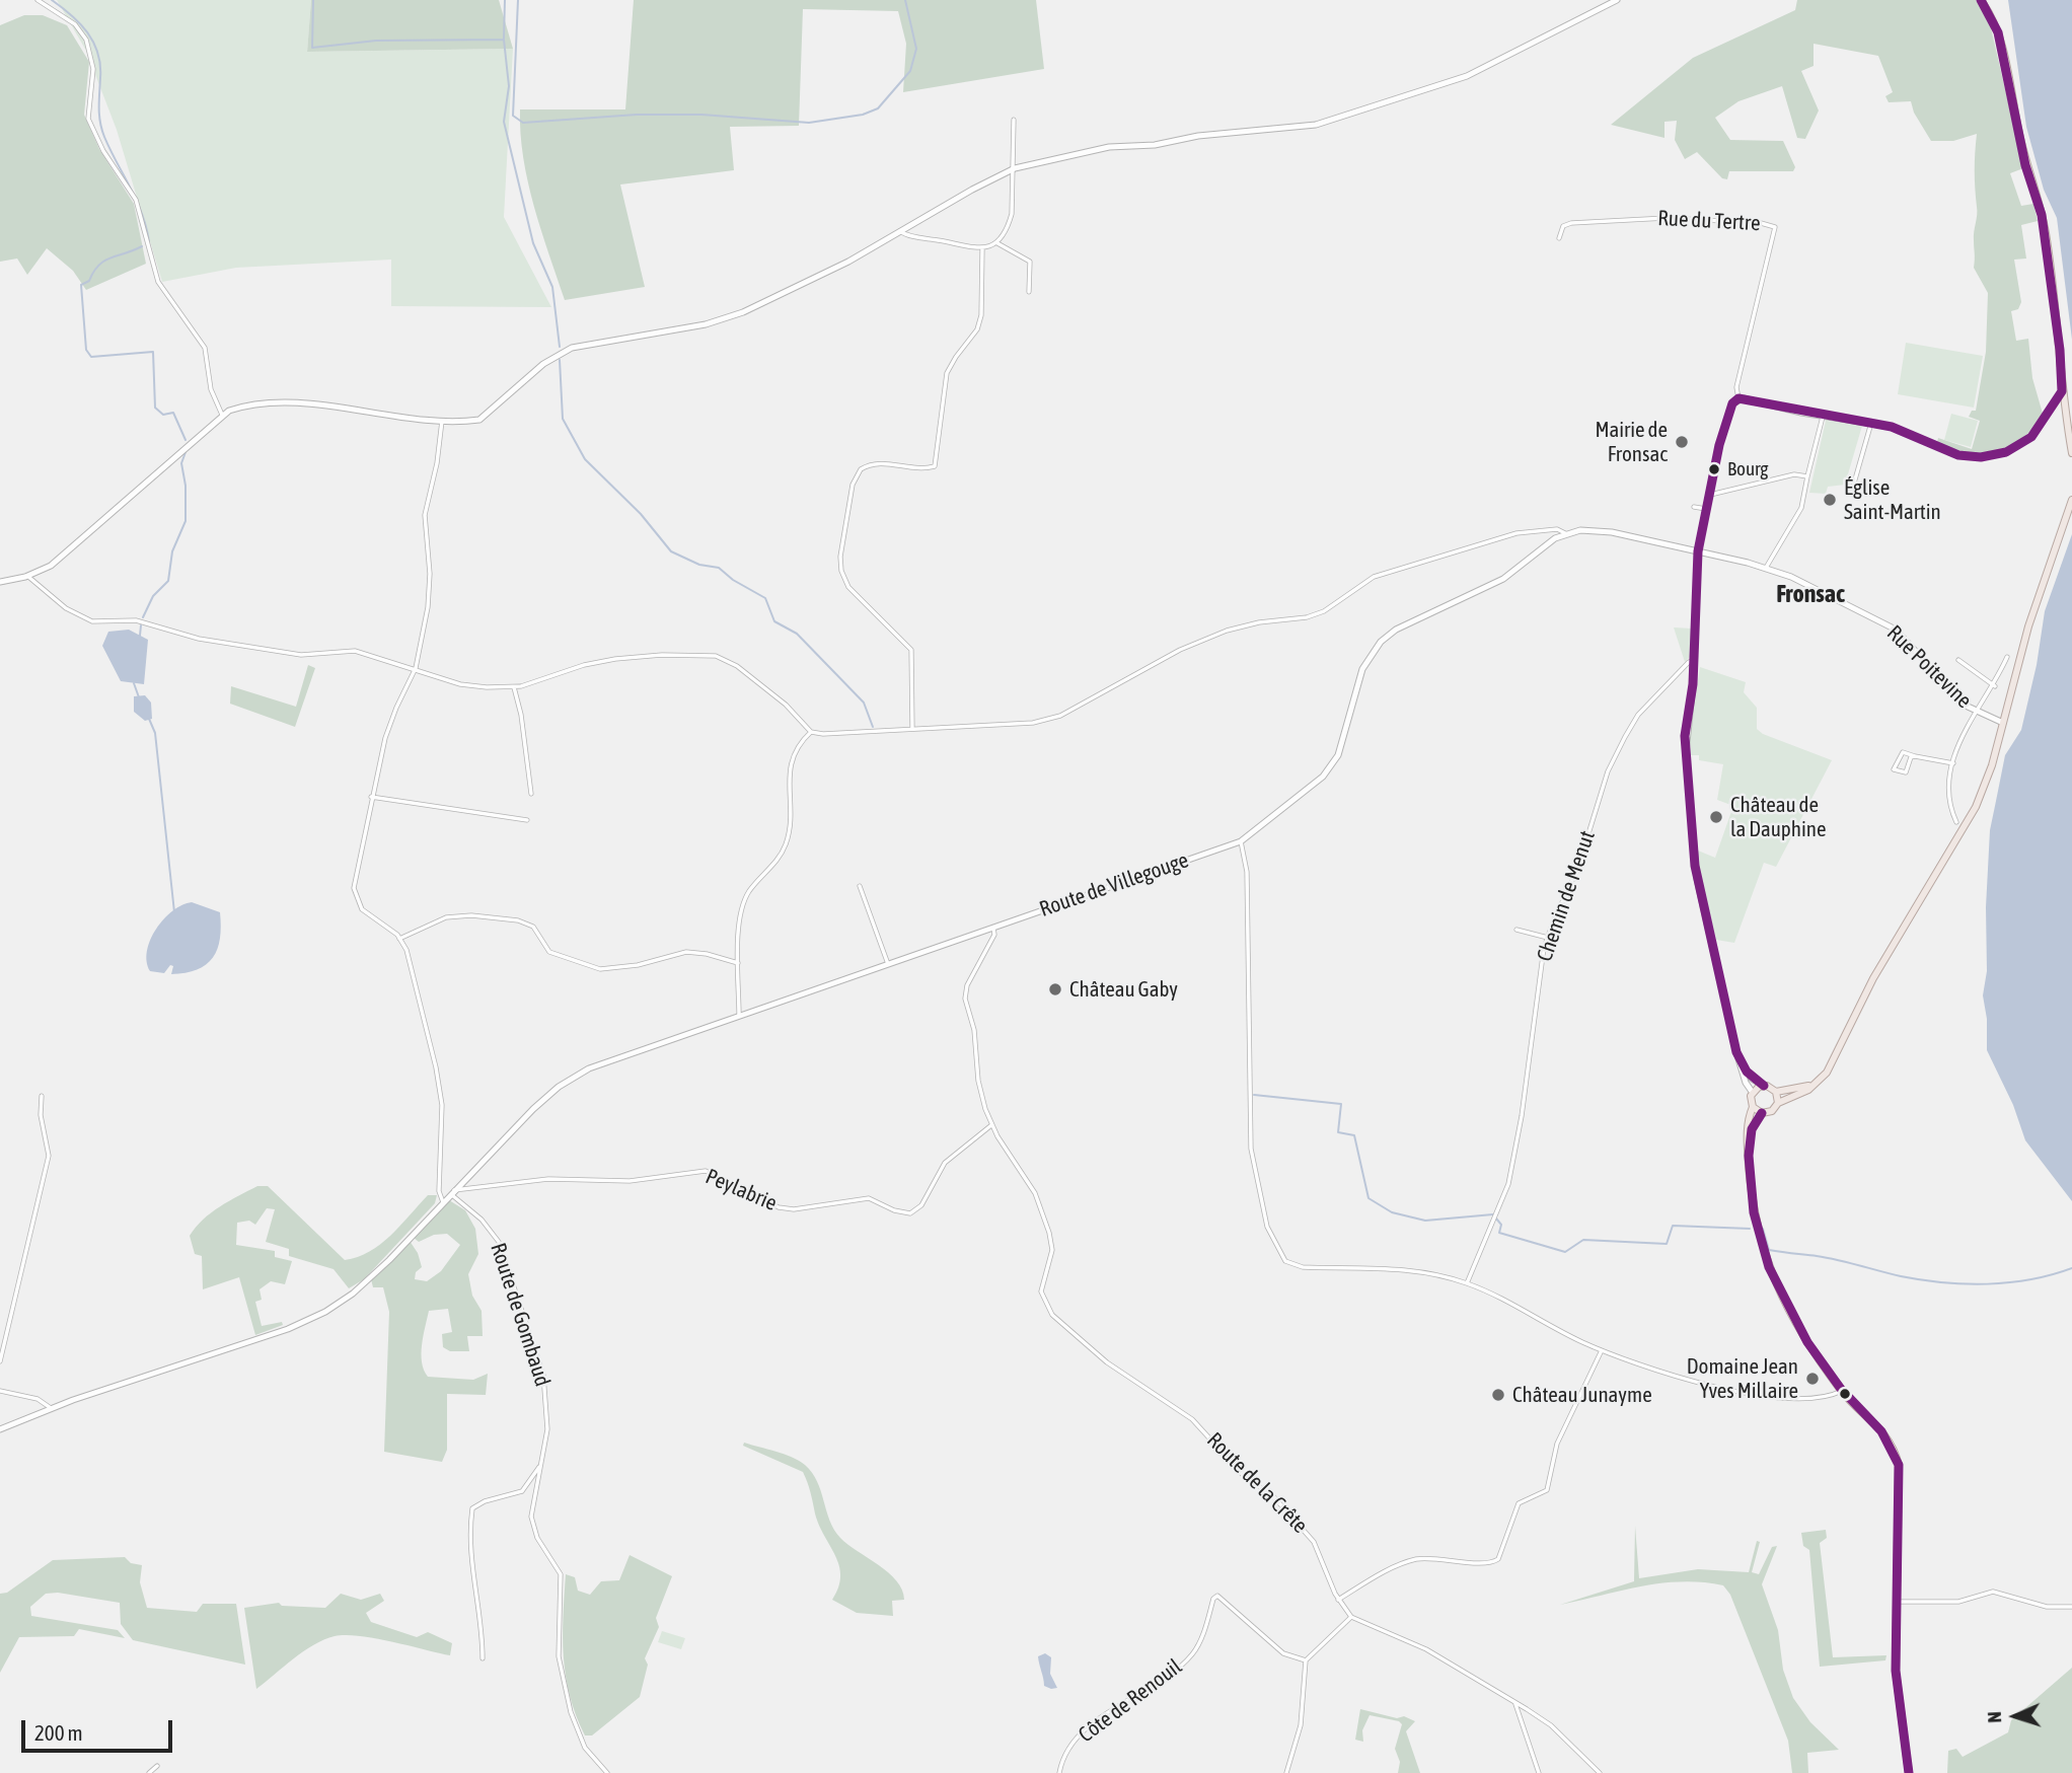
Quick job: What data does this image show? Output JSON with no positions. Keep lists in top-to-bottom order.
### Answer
{
  "streets": {
    "street": [
      "Rue du Tertre",
      "Rue Poitevine",
      "Route de Villegouge",
      "Chemin de Menut",
      "Peylabrie",
      "Route de Gombaud",
      "Route de la Crête",
      "Côte de Renouil"
    ]
  },
  "crossings": [
    ["Route de Villegouge", "Peylabrie"],
    ["Route de Villegouge", "Route de Gombaud"],
    ["Peylabrie", "Route de Gombaud"],
    ["Peylabrie", "Route de la Crête"]
  ],
  "districts": ["Fronsac"],
  "places": [
    "Mairie de Fronsac",
    "Bourg",
    "Église Saint-Martin",
    "Château de la Dauphine",
    "Château Gaby",
    "Domaine Jean Yves Millaire",
    "Château Junayme"
  ],
  "scale_bar": "200 m",
  "north": "left"
}
